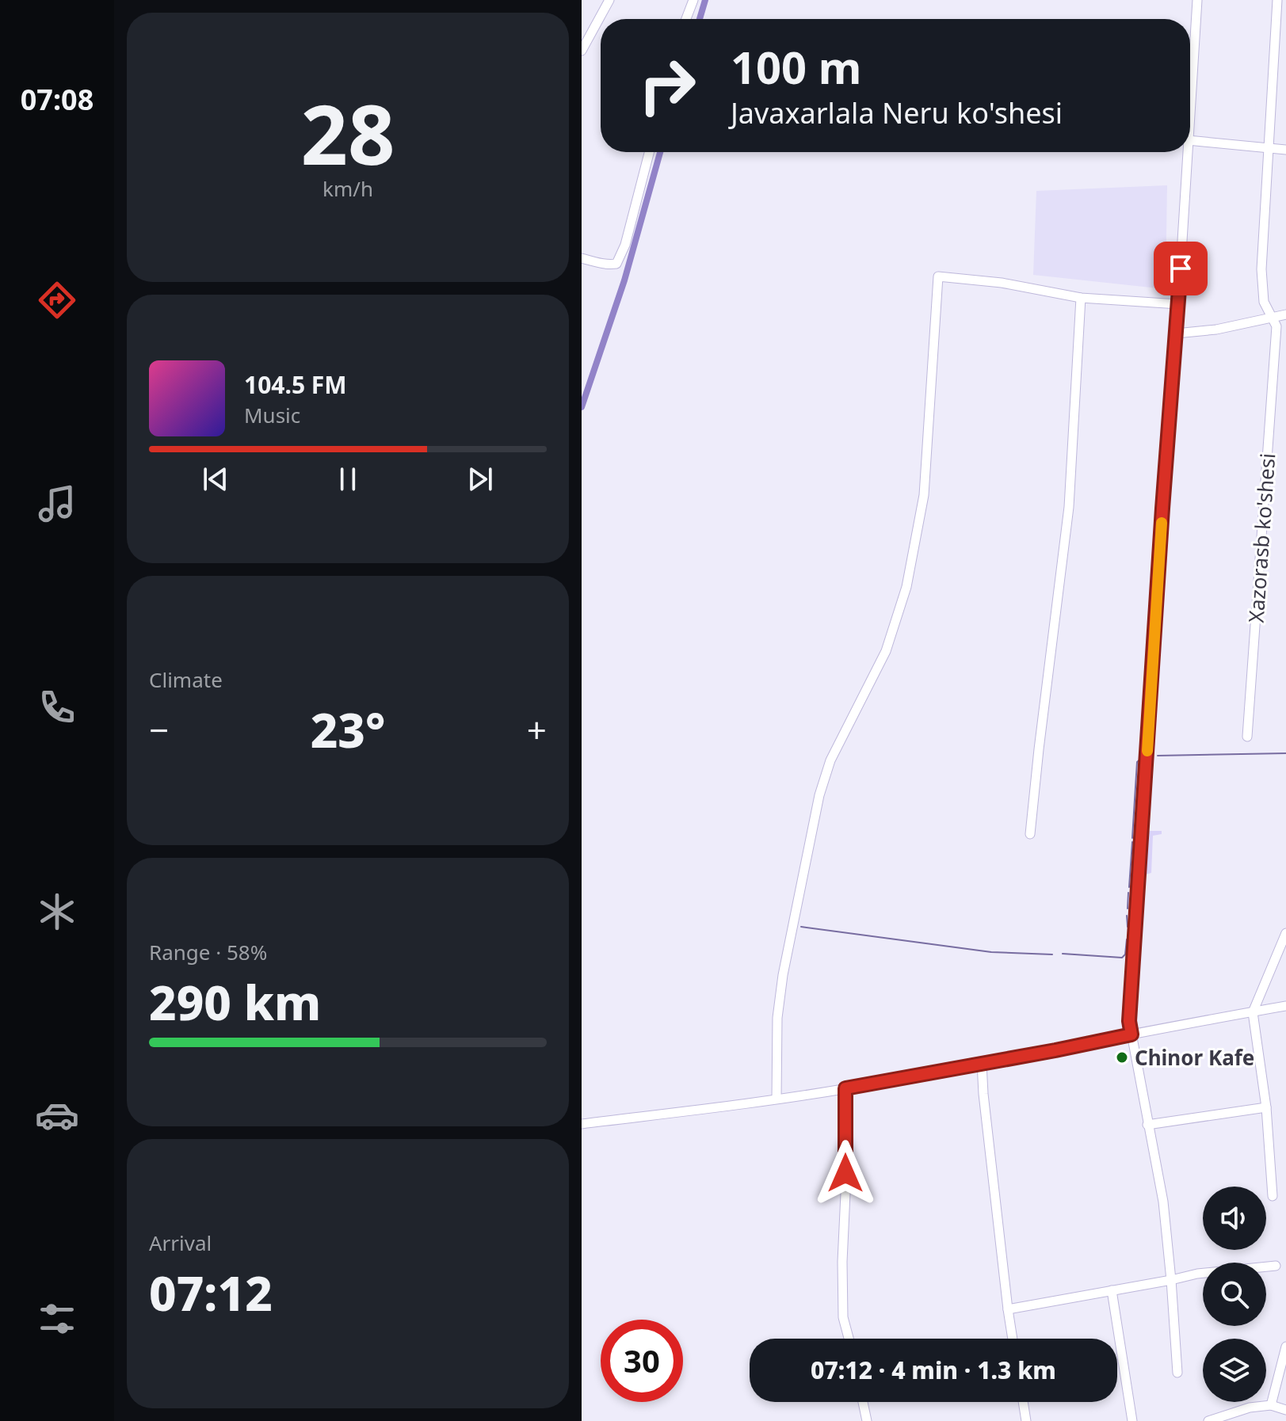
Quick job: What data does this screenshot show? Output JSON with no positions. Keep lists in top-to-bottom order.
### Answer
{
  "streets": {
    "street": ["Xazorasb ko'shesi"]
  },
  "places": ["Chinor Kafe"],
  "page": {
    "tabs": "07:08",
    "tile": [
      ["28", "km/h"],
      "Climate",
      ["Range · 58%", "290 km"],
      ["Arrival", "07:12"]
    ],
    "turn": ["100 m", "Javaxarlala Neru ko'shesi"],
    "song": ["104.5 FM", "Music"],
    "heat": ["−", "23°", "+"],
    "limit": "30",
    "trip": "07:12 · 4 min · 1.3 km"
  }
}
